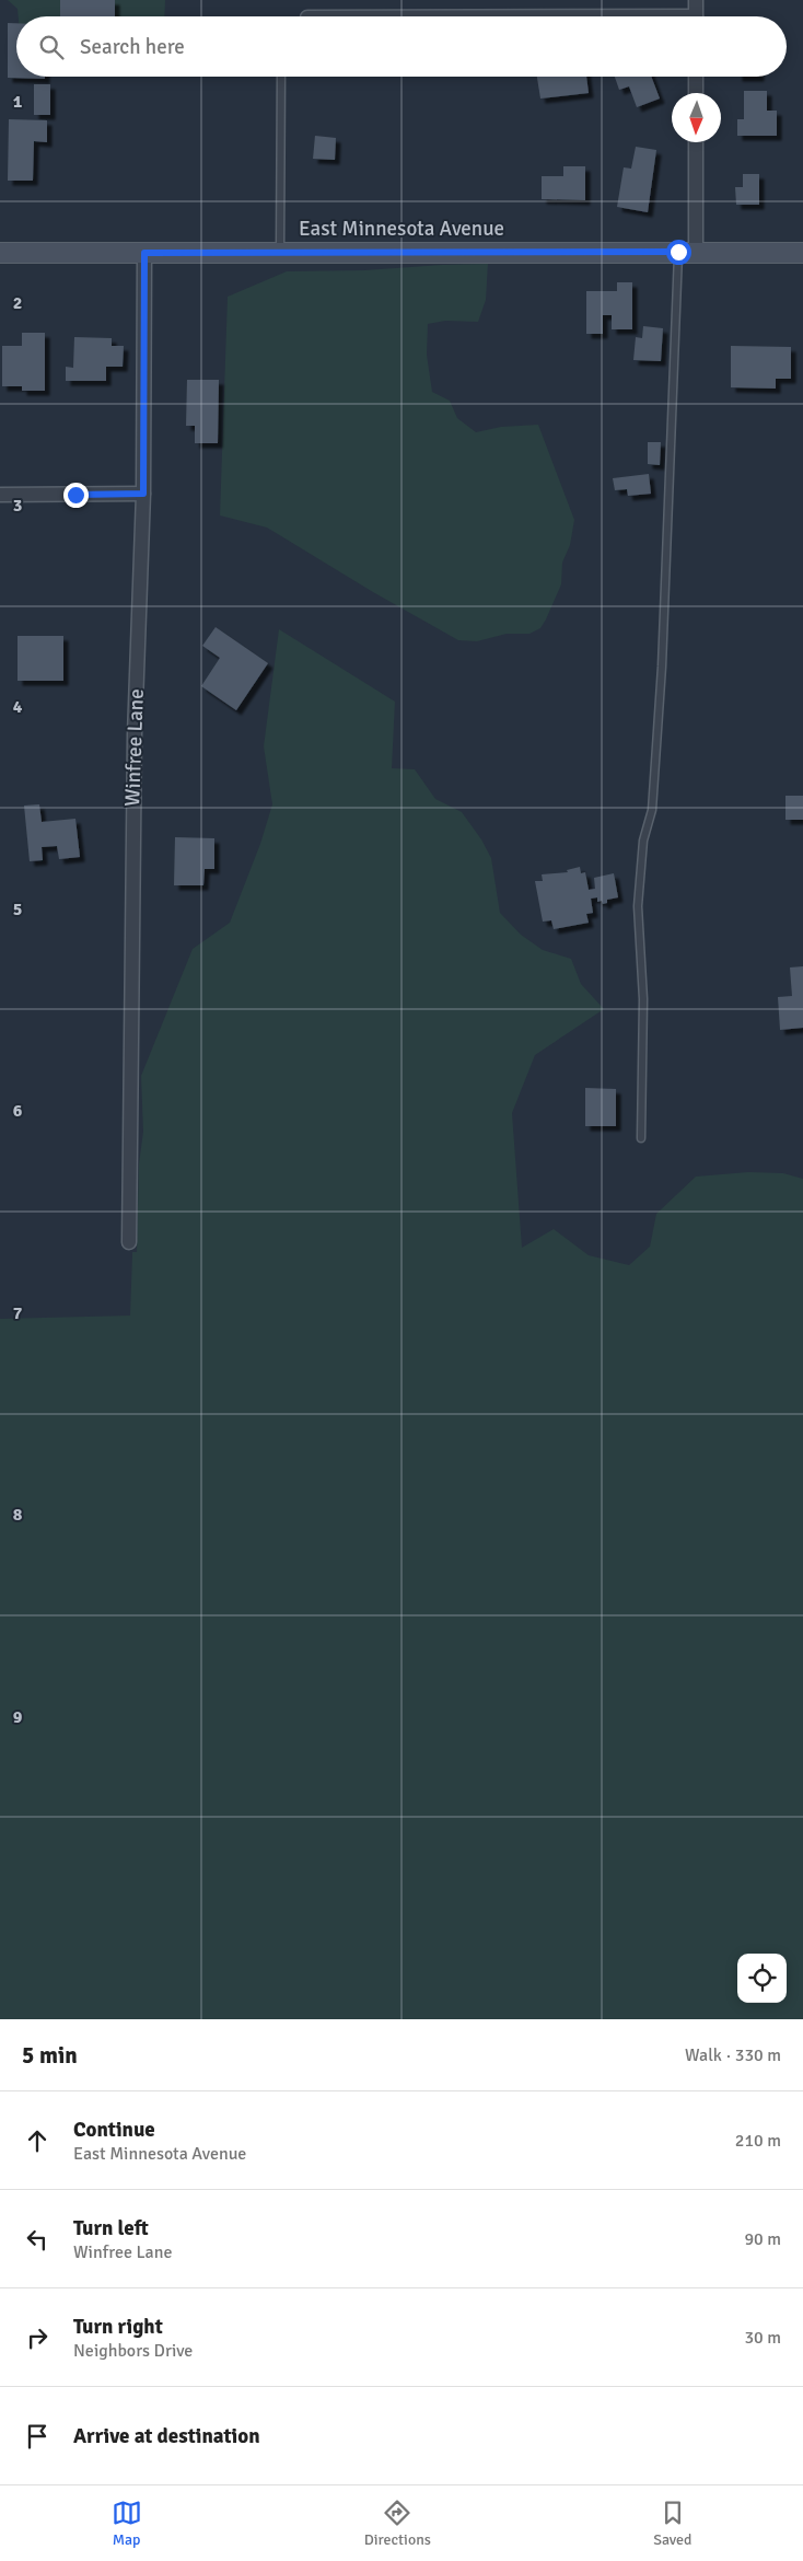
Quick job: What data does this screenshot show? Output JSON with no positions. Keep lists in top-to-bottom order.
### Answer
{
  "streets": {
    "street": ["East Minnesota Avenue", "Winfree Lane"]
  },
  "crossings": [
    ["East Minnesota Avenue", "Winfree Lane"]
  ],
  "north": "bottom",
  "page": {
    "search": "Search here",
    "heading": ["5 min", "Walk · 330 m"],
    "list": [
      ["Continue", "East Minnesota Avenue", "210 m"],
      ["Turn left", "Winfree Lane", "90 m"],
      ["Turn right", "Neighbors Drive", "30 m"],
      "Arrive at destination"
    ],
    "nav": ["Map", "Directions", "Saved"]
  },
  "grid": {
    "rows": [
      "1",
      "2",
      "3",
      "4",
      "5",
      "6",
      "7",
      "8",
      "9"
    ]
  }
}
